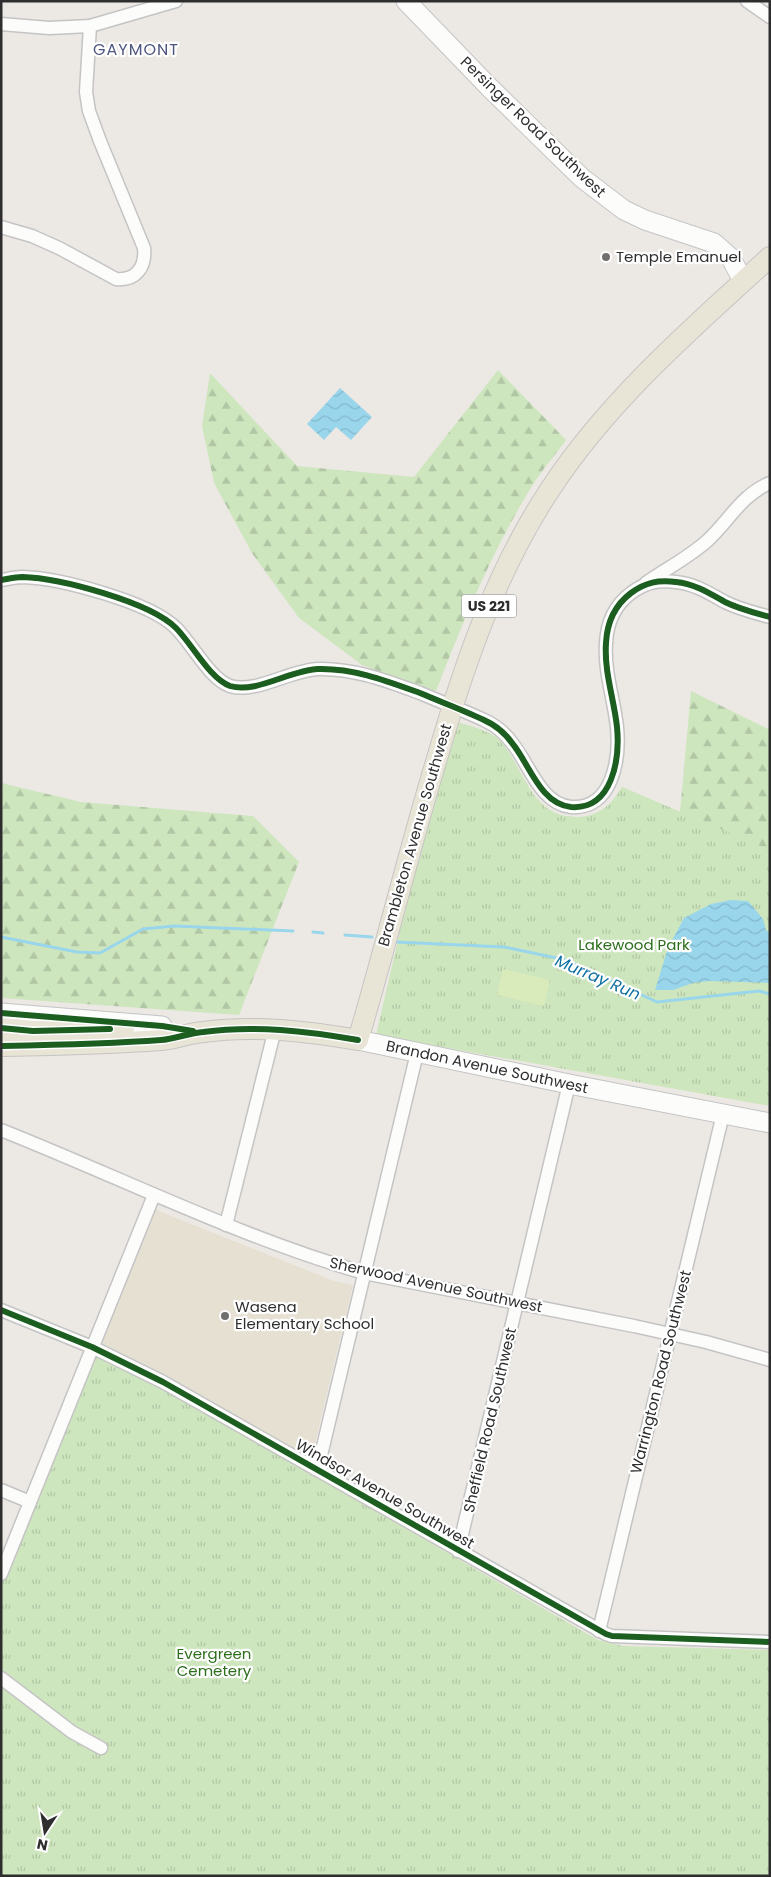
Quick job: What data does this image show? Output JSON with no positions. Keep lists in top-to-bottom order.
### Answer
{
  "streets": {
    "main road": [
      "Persinger Road Southwest",
      "US 221",
      "Brambleton Avenue Southwest",
      "Brandon Avenue Southwest"
    ],
    "street": [
      "Sherwood Avenue Southwest",
      "Warrington Road Southwest",
      "Sheffield Road Southwest",
      "Windsor Avenue Southwest"
    ]
  },
  "crossings": [
    ["Persinger Road Southwest", "Brambleton Avenue Southwest"],
    ["Brambleton Avenue Southwest", "Brandon Avenue Southwest"],
    ["Brandon Avenue Southwest", "Warrington Road Southwest"],
    ["Brandon Avenue Southwest", "Sheffield Road Southwest"],
    ["Sherwood Avenue Southwest", "Warrington Road Southwest"],
    ["Sherwood Avenue Southwest", "Sheffield Road Southwest"],
    ["Warrington Road Southwest", "Windsor Avenue Southwest"],
    ["Sheffield Road Southwest", "Windsor Avenue Southwest"]
  ],
  "districts": ["GAYMONT"],
  "water": ["Murray Run"],
  "parks": ["Lakewood Park", "Evergreen Cemetery"],
  "places": ["Temple Emanuel", "Wasena Elementary School"],
  "north": "bottom"
}
